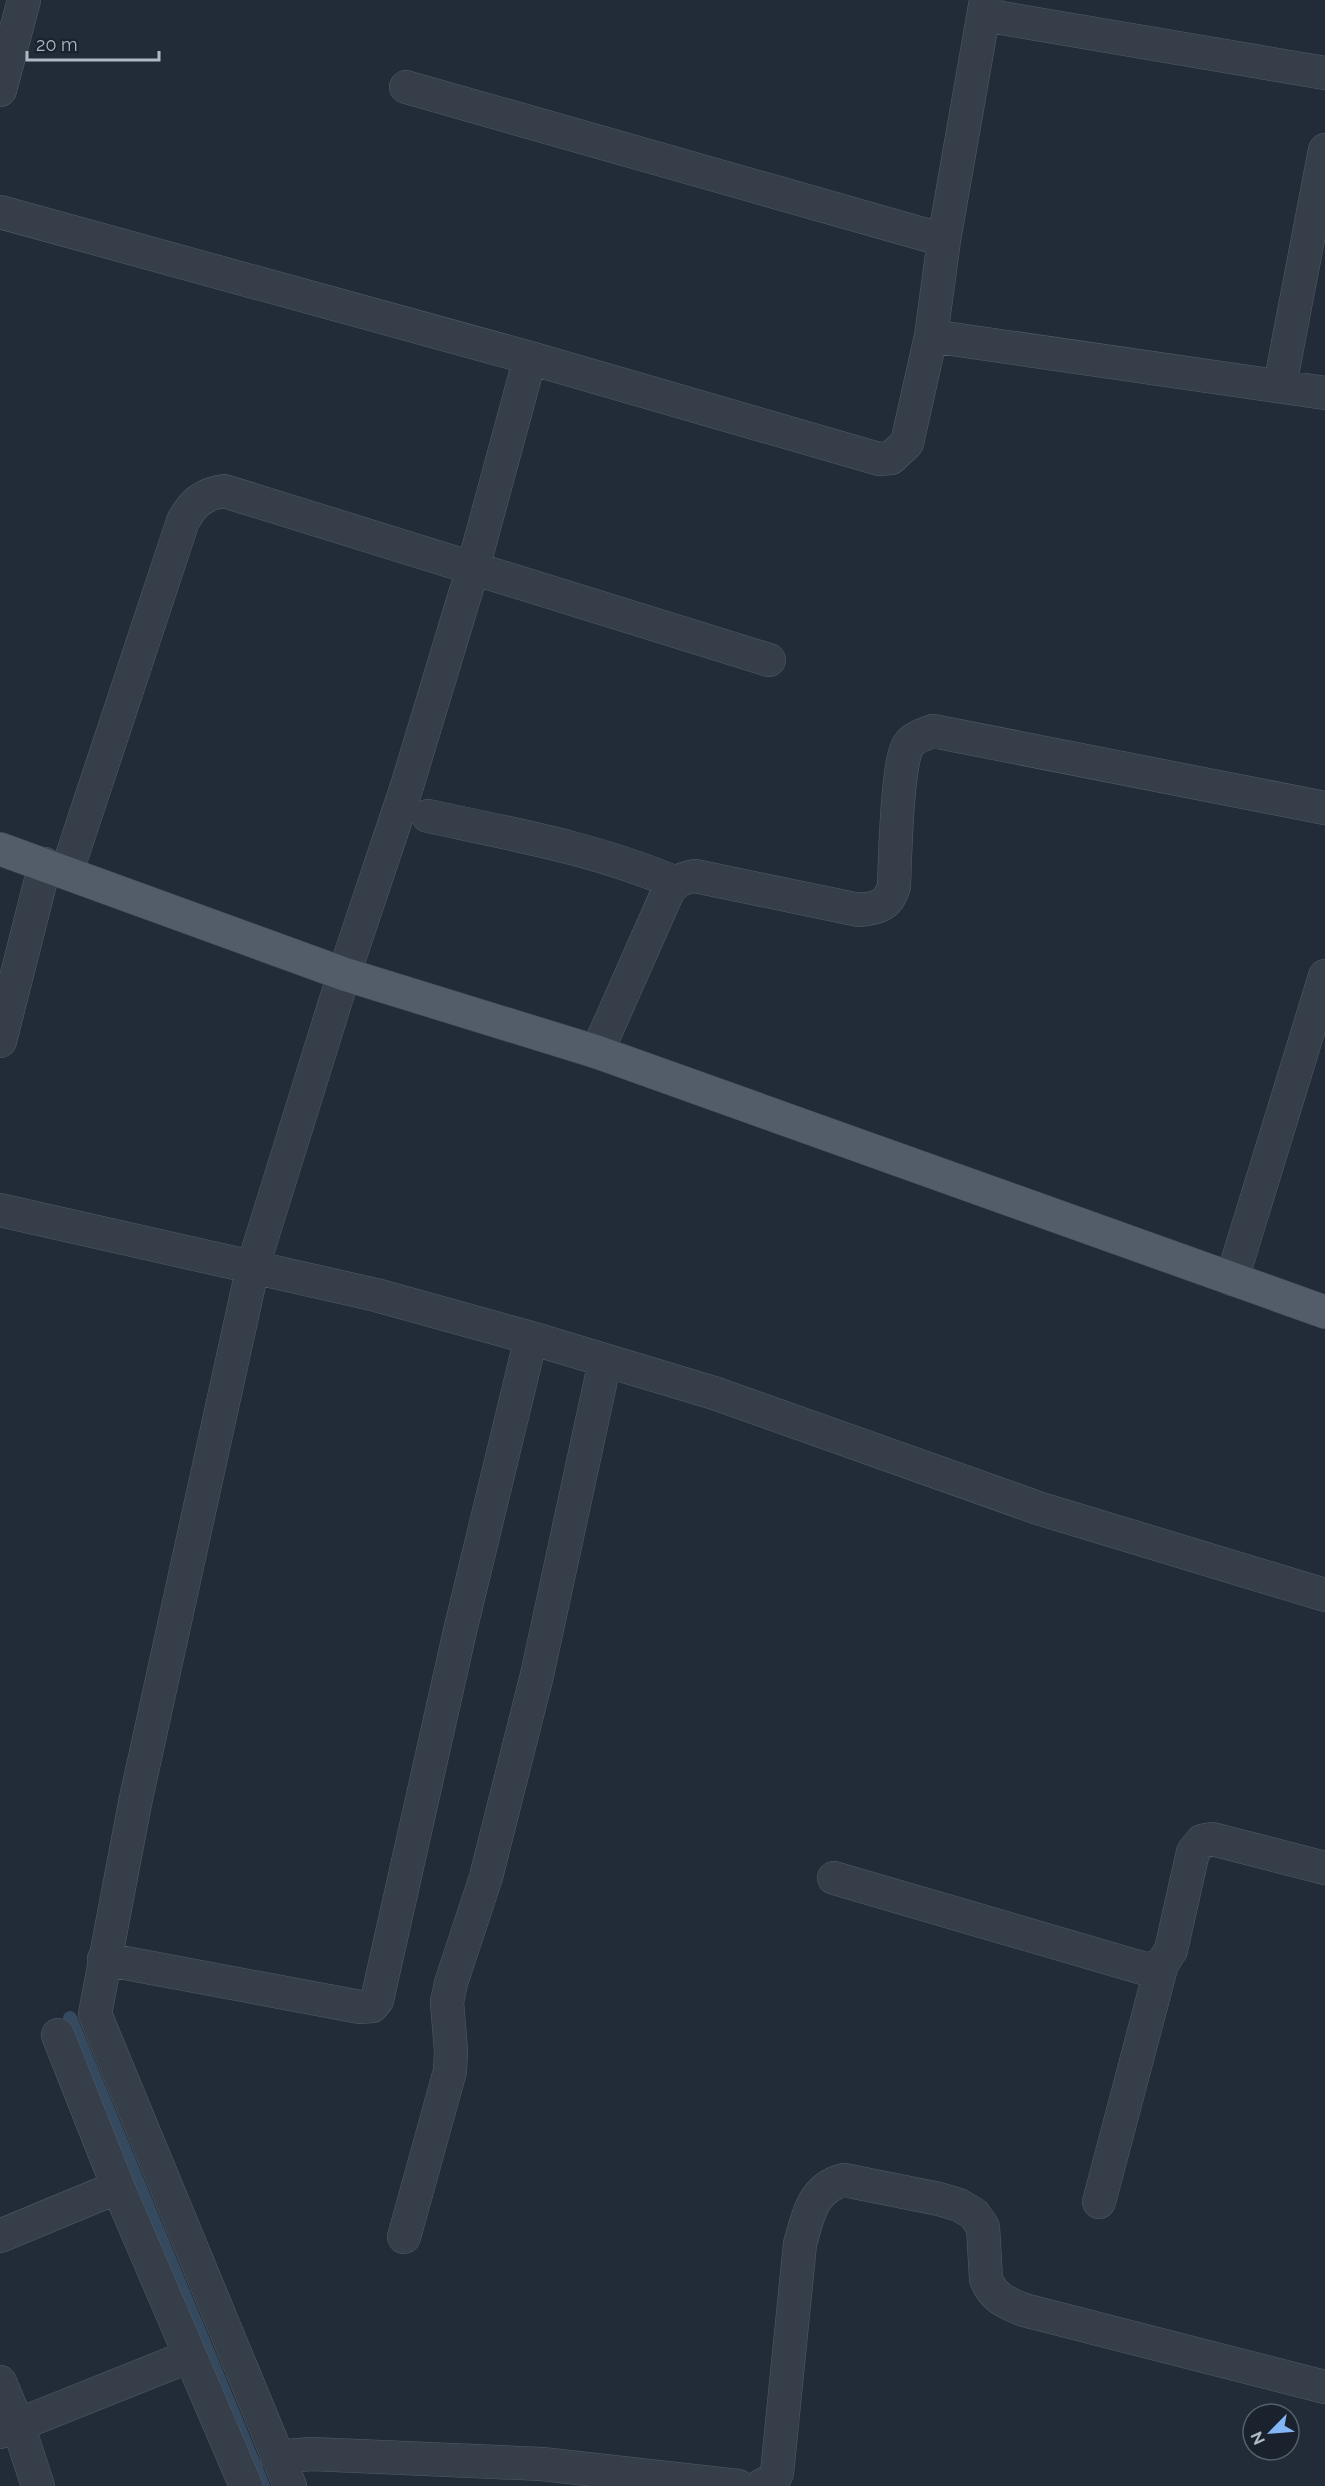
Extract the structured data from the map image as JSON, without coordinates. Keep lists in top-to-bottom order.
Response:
{
  "scale_bar": "20 m",
  "north": "bottom left"
}
